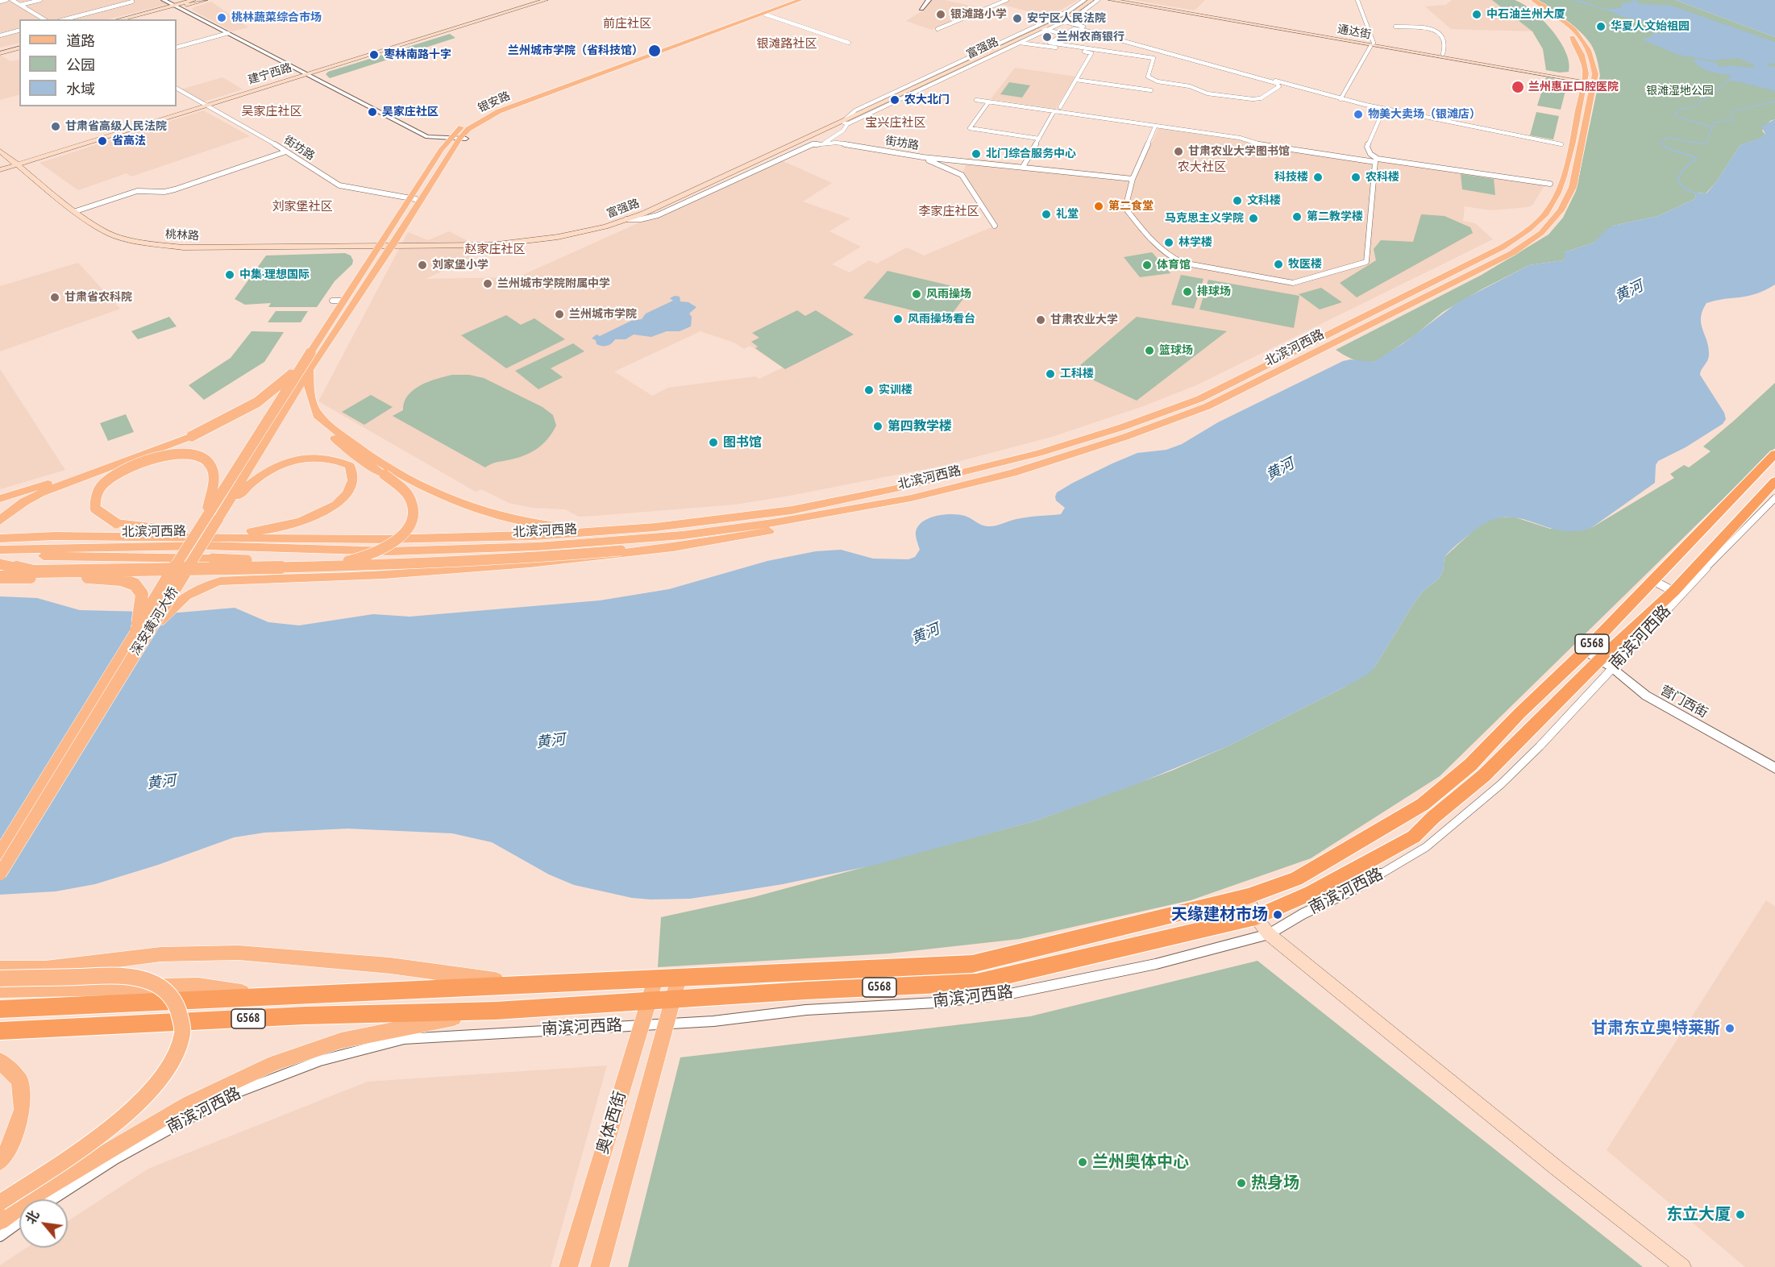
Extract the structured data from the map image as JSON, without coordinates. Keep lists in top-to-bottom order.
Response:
{
  "streets": {
    "highway": ["南滨河西路", "G568"],
    "main road": [
      "通达街",
      "富强路",
      "建宁西路",
      "银安路",
      "桃林路",
      "北滨河西路",
      "深安黄河大桥",
      "奥体西街"
    ],
    "street": ["街坊路", "营门西街"]
  },
  "crossings": [
    ["通达街", "北滨河西路"],
    ["富强路", "银安路"],
    ["富强路", "街坊路"],
    ["富强路", "桃林路"],
    ["建宁西路", "街坊路"],
    ["建宁西路", "桃林路"],
    ["银安路", "街坊路"],
    ["银安路", "桃林路"],
    ["银安路", "深安黄河大桥"],
    ["南滨河西路", "营门西街"],
    ["南滨河西路", "奥体西街"],
    ["G568", "营门西街"],
    ["G568", "奥体西街"]
  ],
  "districts": [
    "前庄社区",
    "银滩路社区",
    "吴家庄社区",
    "宝兴庄社区",
    "农大社区",
    "刘家堡社区",
    "李家庄社区",
    "赵家庄社区"
  ],
  "water": ["黄河"],
  "parks": ["银滩湿地公园"],
  "places": [
    "银滩路小学",
    "中石油兰州大厦",
    "桃林蔬菜综合市场",
    "安宁区人民法院",
    "华夏人文始祖园",
    "兰州农商银行",
    "兰州城市学院（省科技馆）",
    "枣林南路十字",
    "兰州惠正口腔医院",
    "农大北门",
    "吴家庄社区",
    "物美大卖场（银滩店）",
    "甘肃省高级人民法院",
    "省高法",
    "甘肃农业大学图书馆",
    "北门综合服务中心",
    "科技楼",
    "农科楼",
    "文科楼",
    "第二食堂",
    "礼堂",
    "第二教学楼",
    "马克思主义学院",
    "林学楼",
    "牧医楼",
    "刘家堡小学",
    "体育馆",
    "中集·理想国际",
    "兰州城市学院附属中学",
    "排球场",
    "风雨操场",
    "甘肃省农科院",
    "兰州城市学院",
    "风雨操场看台",
    "甘肃农业大学",
    "篮球场",
    "工科楼",
    "实训楼",
    "第四教学楼",
    "图书馆",
    "天缘建材市场",
    "甘肃东立奥特莱斯",
    "兰州奥体中心",
    "热身场",
    "东立大厦"
  ],
  "legend": ["道路", "公园", "水域"],
  "north": "top left"
}
